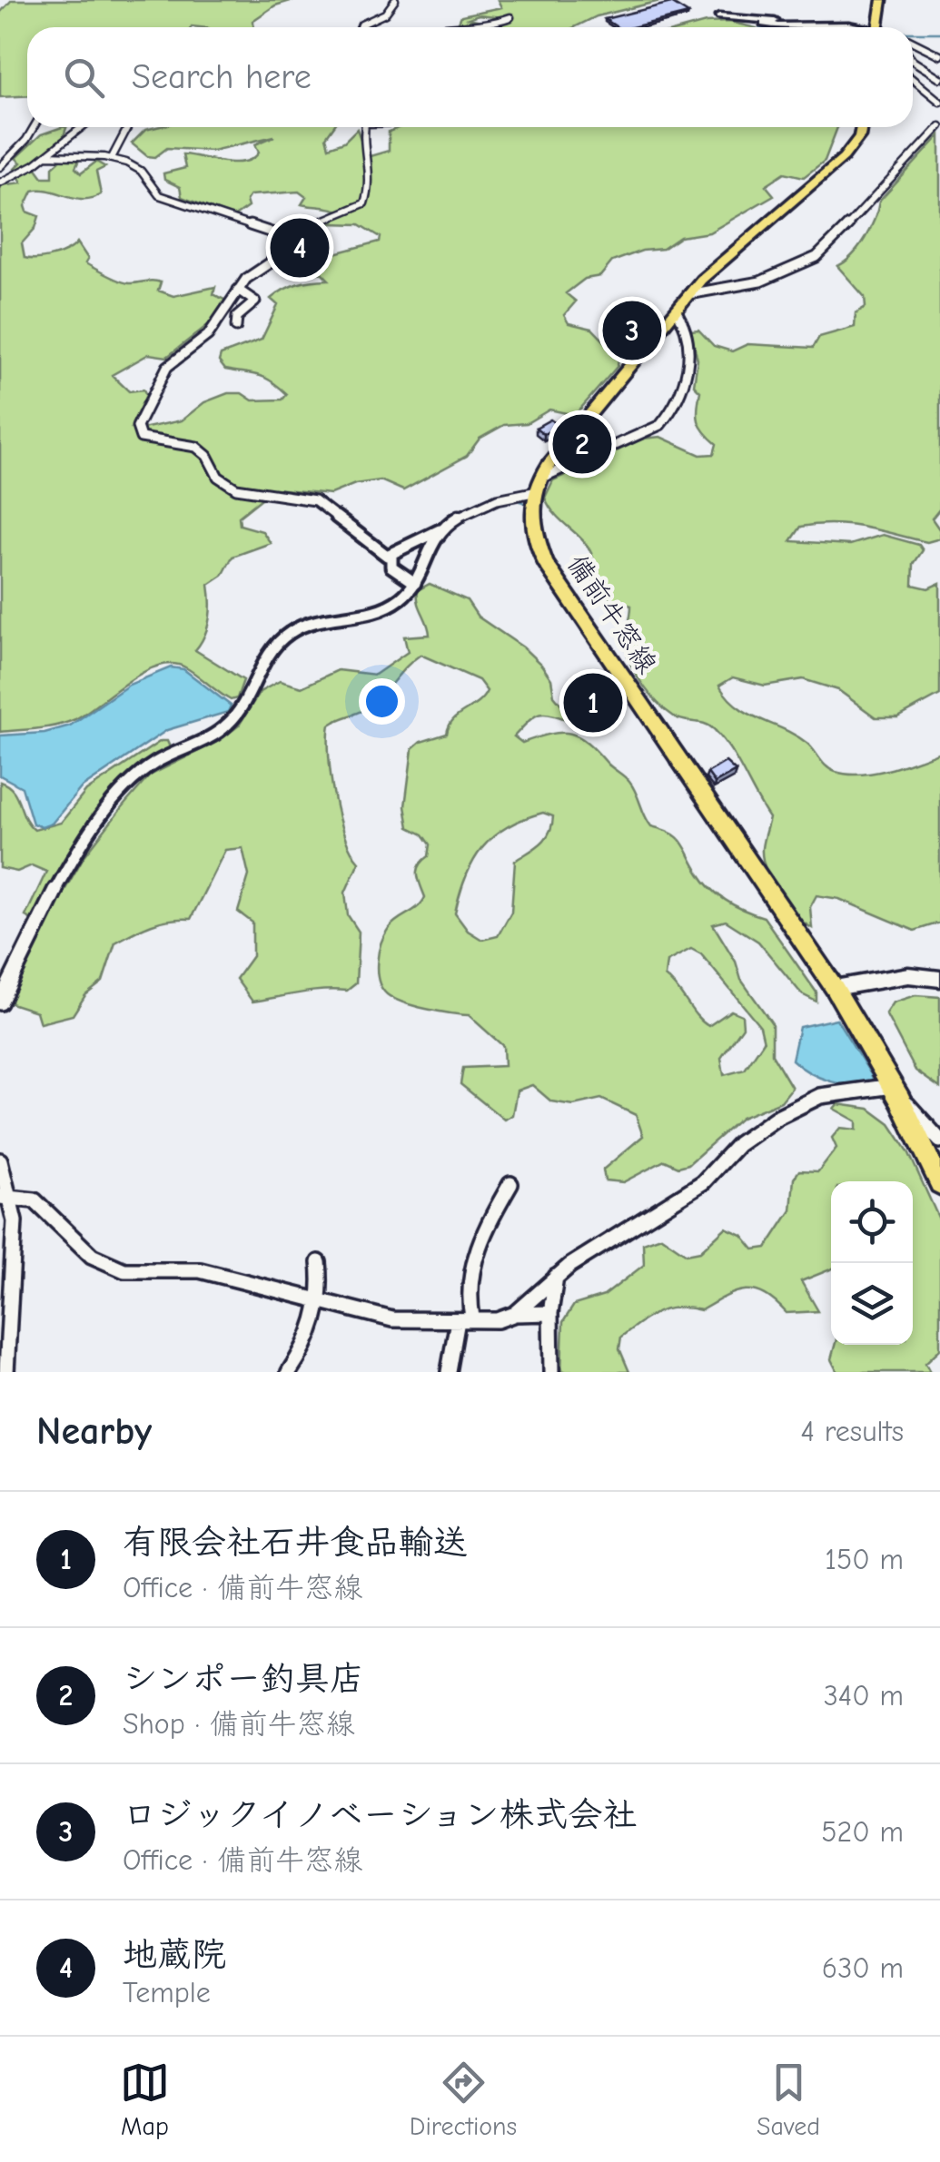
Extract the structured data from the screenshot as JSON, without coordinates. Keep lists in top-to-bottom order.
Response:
{
  "streets": {
    "main road": ["備前牛窓線"]
  },
  "page": {
    "search": "Search here",
    "pins": [
      "4",
      "3",
      "2",
      "1"
    ],
    "heading": ["Nearby", "4 results"],
    "list": [
      {
        "mark": "1",
        "name": "有限会社石井食品輸送",
        "note": "Office · 備前牛窓線",
        "value": "150 m"
      },
      {
        "mark": "2",
        "name": "シンポー釣具店",
        "note": "Shop · 備前牛窓線",
        "value": "340 m"
      },
      {
        "mark": "3",
        "name": "ロジックイノベーション株式会社",
        "note": "Office · 備前牛窓線",
        "value": "520 m"
      },
      {
        "mark": "4",
        "name": "地蔵院",
        "note": "Temple",
        "value": "630 m"
      }
    ],
    "nav": ["Map", "Directions", "Saved"]
  }
}
